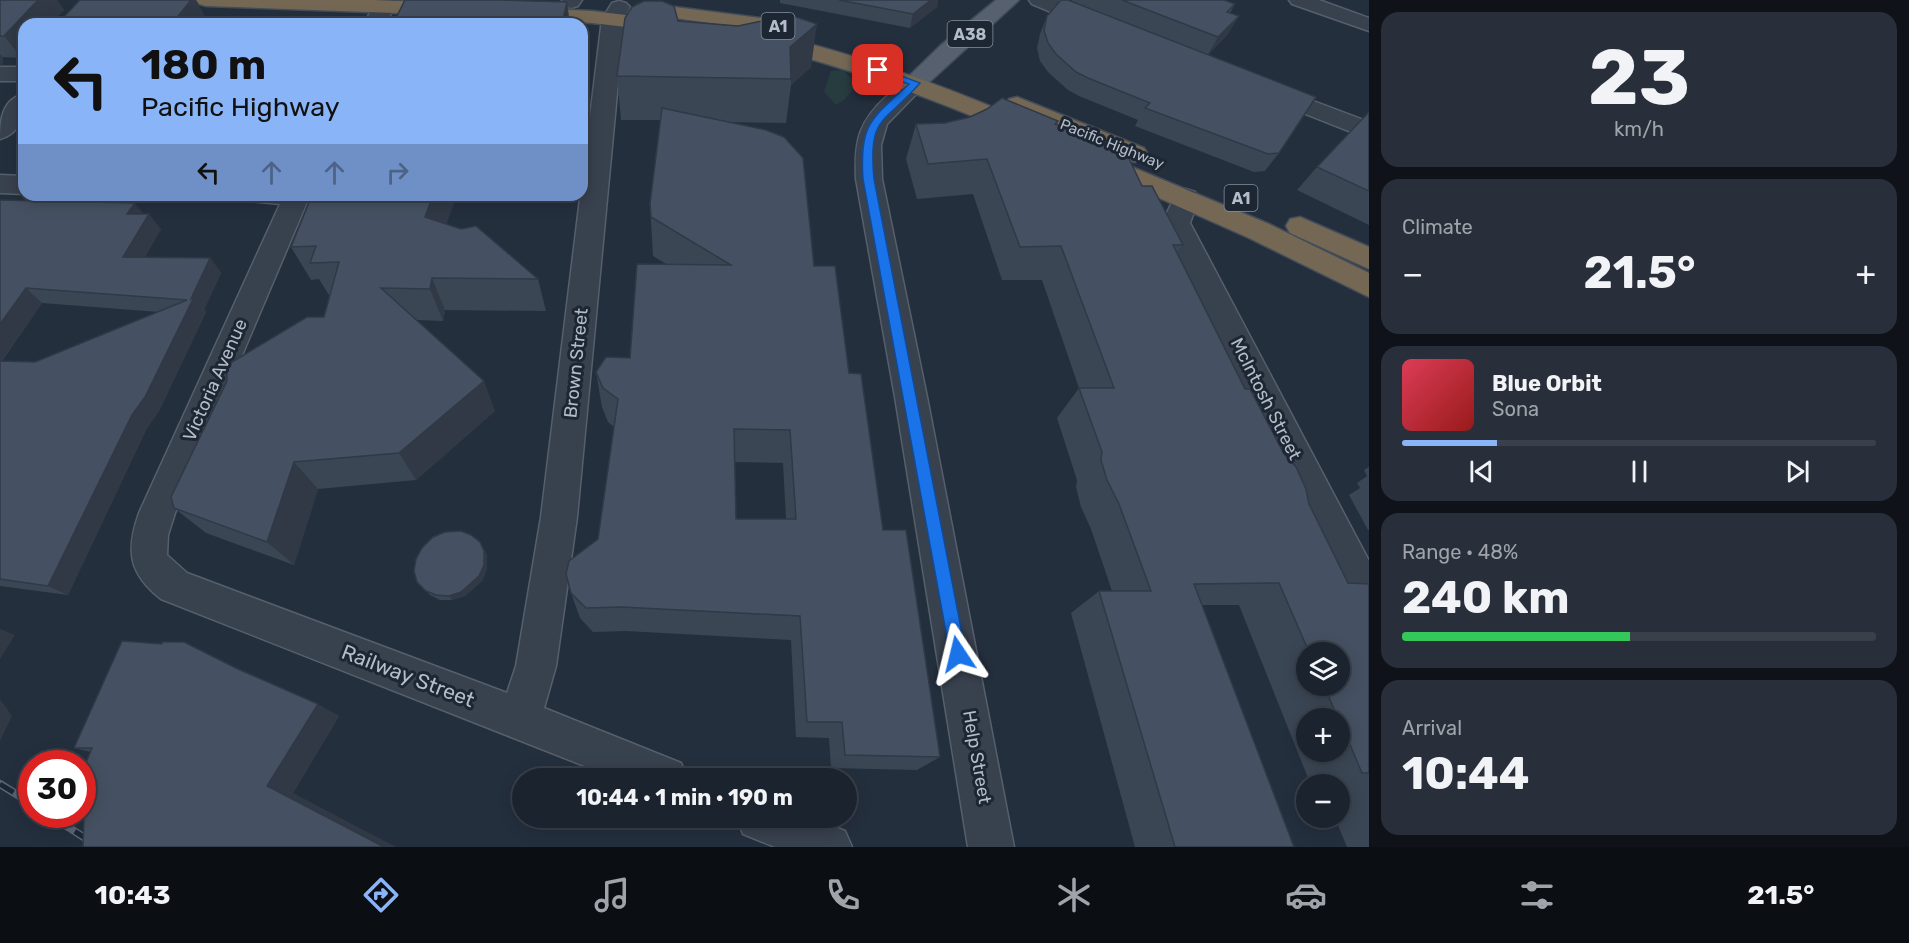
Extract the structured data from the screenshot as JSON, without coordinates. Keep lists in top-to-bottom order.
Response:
{
  "streets": {
    "highway": ["A1", "Pacific Highway"],
    "main road": ["A38"],
    "street": [
      "Brown Street",
      "Victoria Avenue",
      "McIntosh Street",
      "Railway Street",
      "Help Street"
    ]
  },
  "crossings": [
    ["A38", "Pacific Highway"],
    ["A38", "Help Street"],
    ["Pacific Highway", "Brown Street"],
    ["Pacific Highway", "McIntosh Street"],
    ["Pacific Highway", "Help Street"],
    ["Brown Street", "Railway Street"],
    ["Victoria Avenue", "Railway Street"]
  ],
  "page": {
    "tile": [
      ["23", "km/h"],
      "Climate",
      ["Range · 48%", "240 km"],
      ["Arrival", "10:44"]
    ],
    "turn": ["180 m", "Pacific Highway"],
    "heat": ["−", "21.5°", "+"],
    "song": ["Blue Orbit", "Sona"],
    "map_buttons": ["+", "−"],
    "limit": "30",
    "trip": "10:44 · 1 min · 190 m",
    "tabs": ["10:43", "21.5°"]
  }
}
